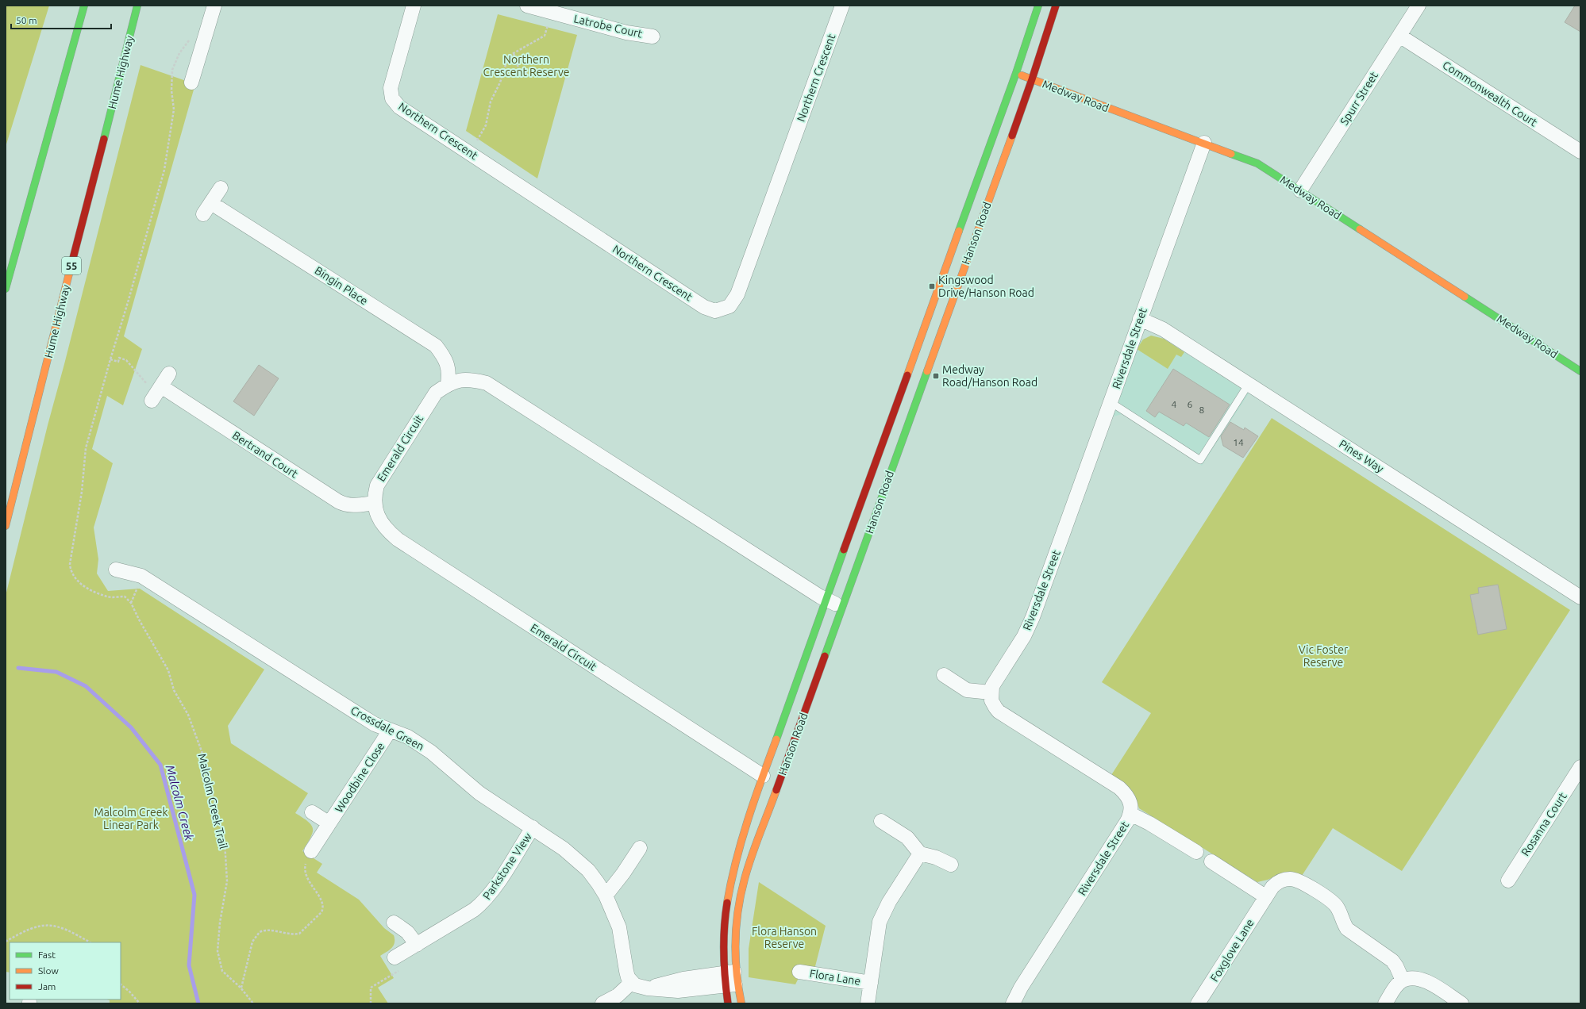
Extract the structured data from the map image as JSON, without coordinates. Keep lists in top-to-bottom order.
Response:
{
  "streets": {
    "main road": [
      "Hume Highway",
      "Medway Road",
      "Hanson Road",
      "55"
    ],
    "street": [
      "Latrobe Court",
      "Northern Crescent",
      "Commonwealth Court",
      "Spurr Street",
      "Bingin Place",
      "Riversdale Street",
      "Emerald Circuit",
      "Bertrand Court",
      "Pines Way",
      "Crossdale Green",
      "Woodbine Close",
      "Rosanna Court",
      "Parkstone View",
      "Foxglove Lane",
      "Flora Lane"
    ],
    "path": ["Malcolm Creek Trail"]
  },
  "crossings": [
    ["Commonwealth Court", "Spurr Street"],
    ["Medway Road", "Spurr Street"],
    ["Medway Road", "Hanson Road"],
    ["Medway Road", "Riversdale Street"],
    ["Hanson Road", "Emerald Circuit"],
    ["Bingin Place", "Emerald Circuit"],
    ["Riversdale Street", "Pines Way"],
    ["Emerald Circuit", "Bertrand Court"],
    ["Crossdale Green", "Woodbine Close"],
    ["Crossdale Green", "Parkstone View"]
  ],
  "water": ["Malcolm Creek"],
  "parks": [
    "Northern Crescent Reserve",
    "Vic Foster Reserve",
    "Malcolm Creek Linear Park",
    "Flora Hanson Reserve"
  ],
  "places": {
    "transit": ["Kingswood Drive/Hanson Road", "Medway Road/Hanson Road"]
  },
  "house_numbers": [
    "4",
    "6",
    "8",
    "14"
  ],
  "legend": ["Fast", "Slow", "Jam"],
  "scale_bar": "50 m"
}
